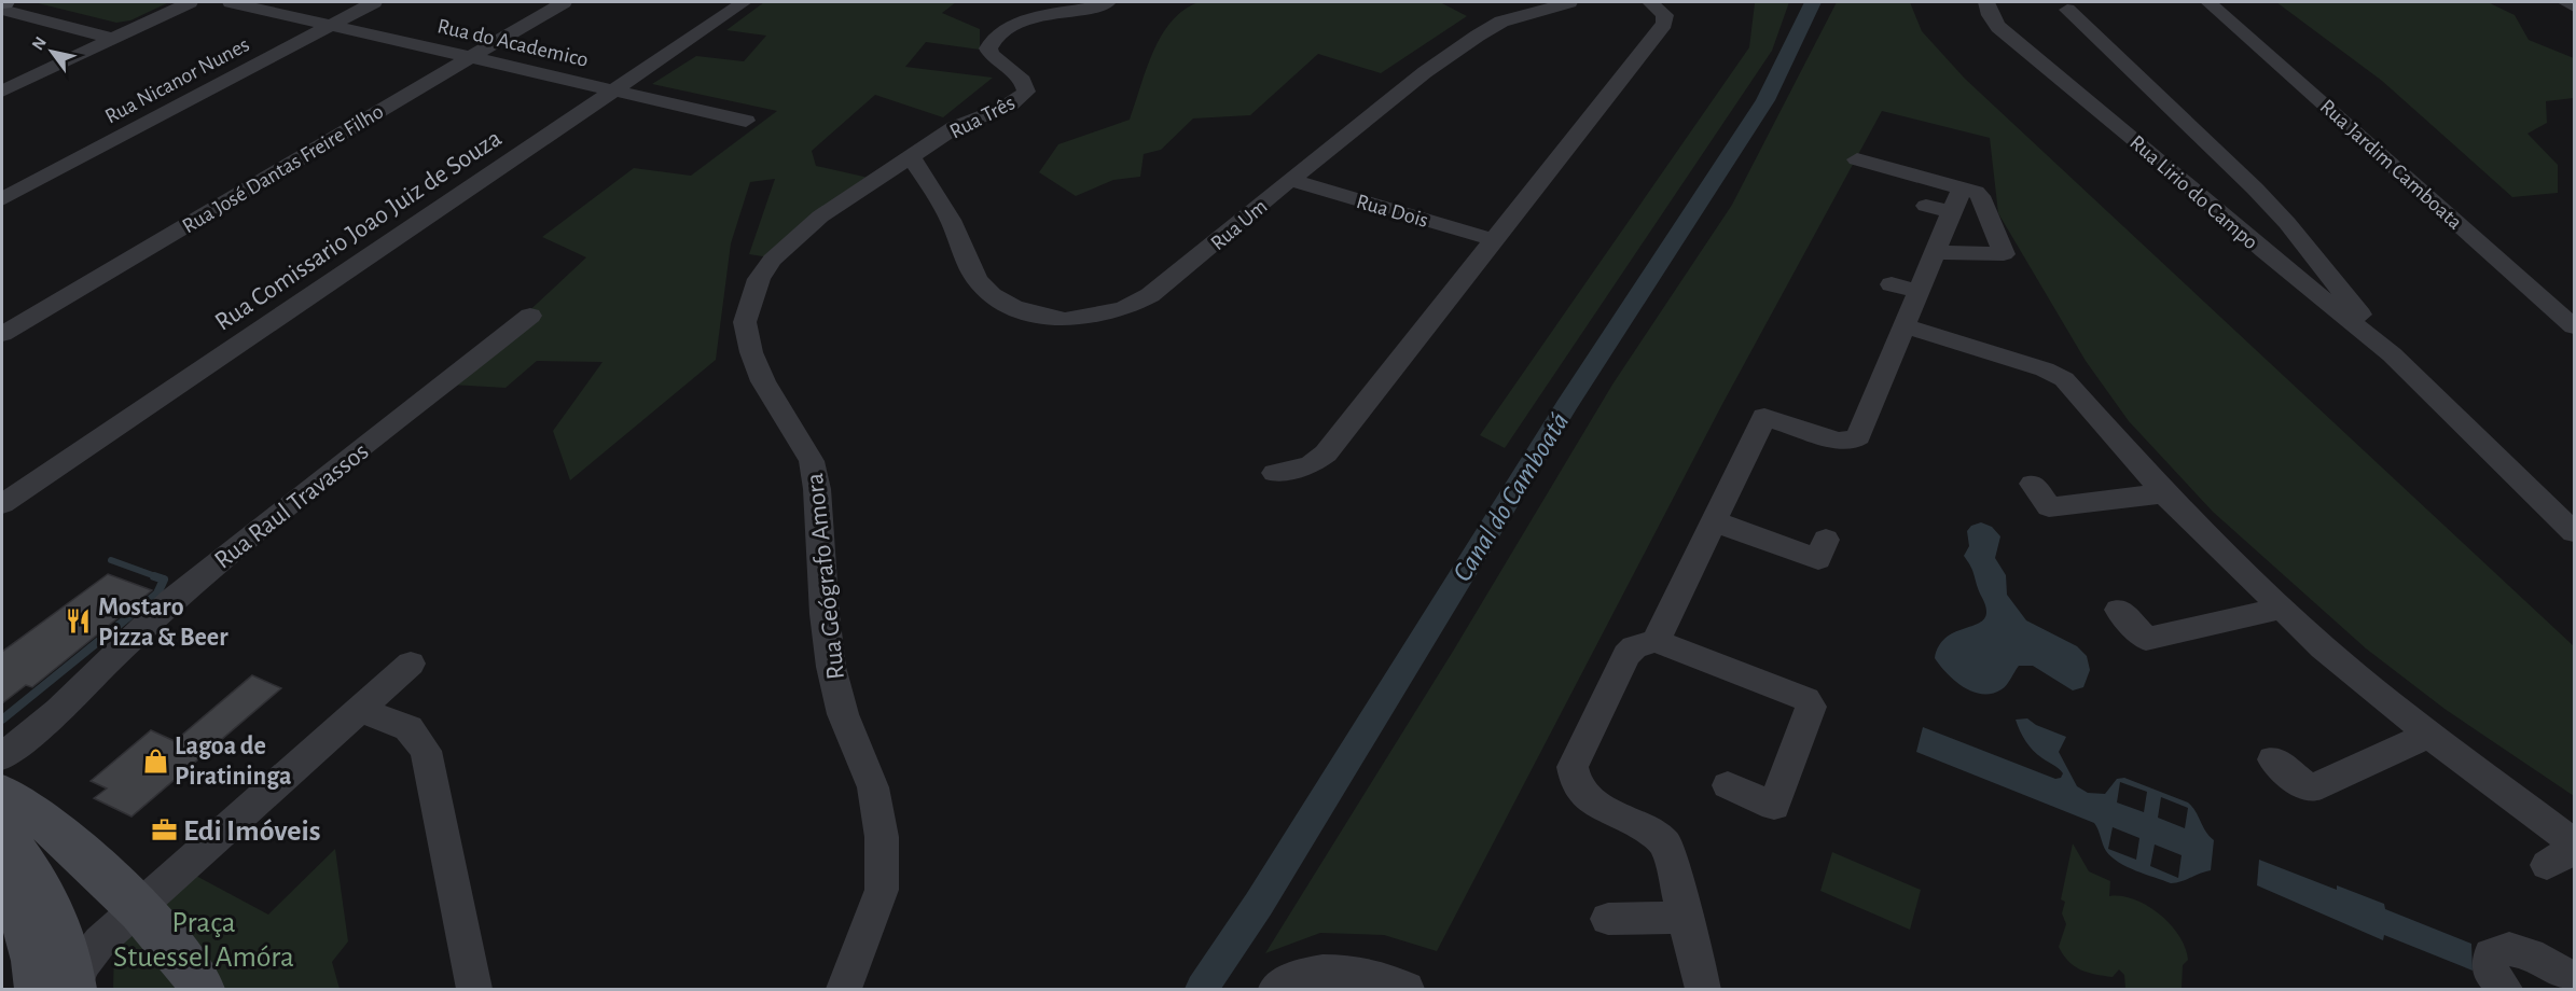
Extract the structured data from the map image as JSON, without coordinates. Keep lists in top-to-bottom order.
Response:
{
  "streets": {
    "street": [
      "Rua do Academico",
      "Rua Nicanor Nunes",
      "Rua Três",
      "Rua Jardim Camboata",
      "Rua José Dantas Freire Filho",
      "Rua Lirio do Campo",
      "Rua Dois",
      "Rua Um",
      "Rua Comissario Joao Juiz de Souza",
      "Rua Raul Travassos",
      "Rua Geógrafo Amora"
    ]
  },
  "crossings": [
    ["Rua do Academico", "Rua Nicanor Nunes"],
    ["Rua do Academico", "Rua José Dantas Freire Filho"],
    ["Rua do Academico", "Rua Comissario Joao Juiz de Souza"],
    ["Rua Três", "Rua Um"],
    ["Rua Três", "Rua Geógrafo Amora"],
    ["Rua Dois", "Rua Um"]
  ],
  "water": ["Canal do Camboatá"],
  "parks": ["Praça Stuessel Amóra"],
  "places": {
    "restaurant": ["Mostaro Pizza & Beer"],
    "shop": ["Lagoa de Piratininga"],
    "office": ["Edi Imóveis"]
  },
  "north": "top left"
}
